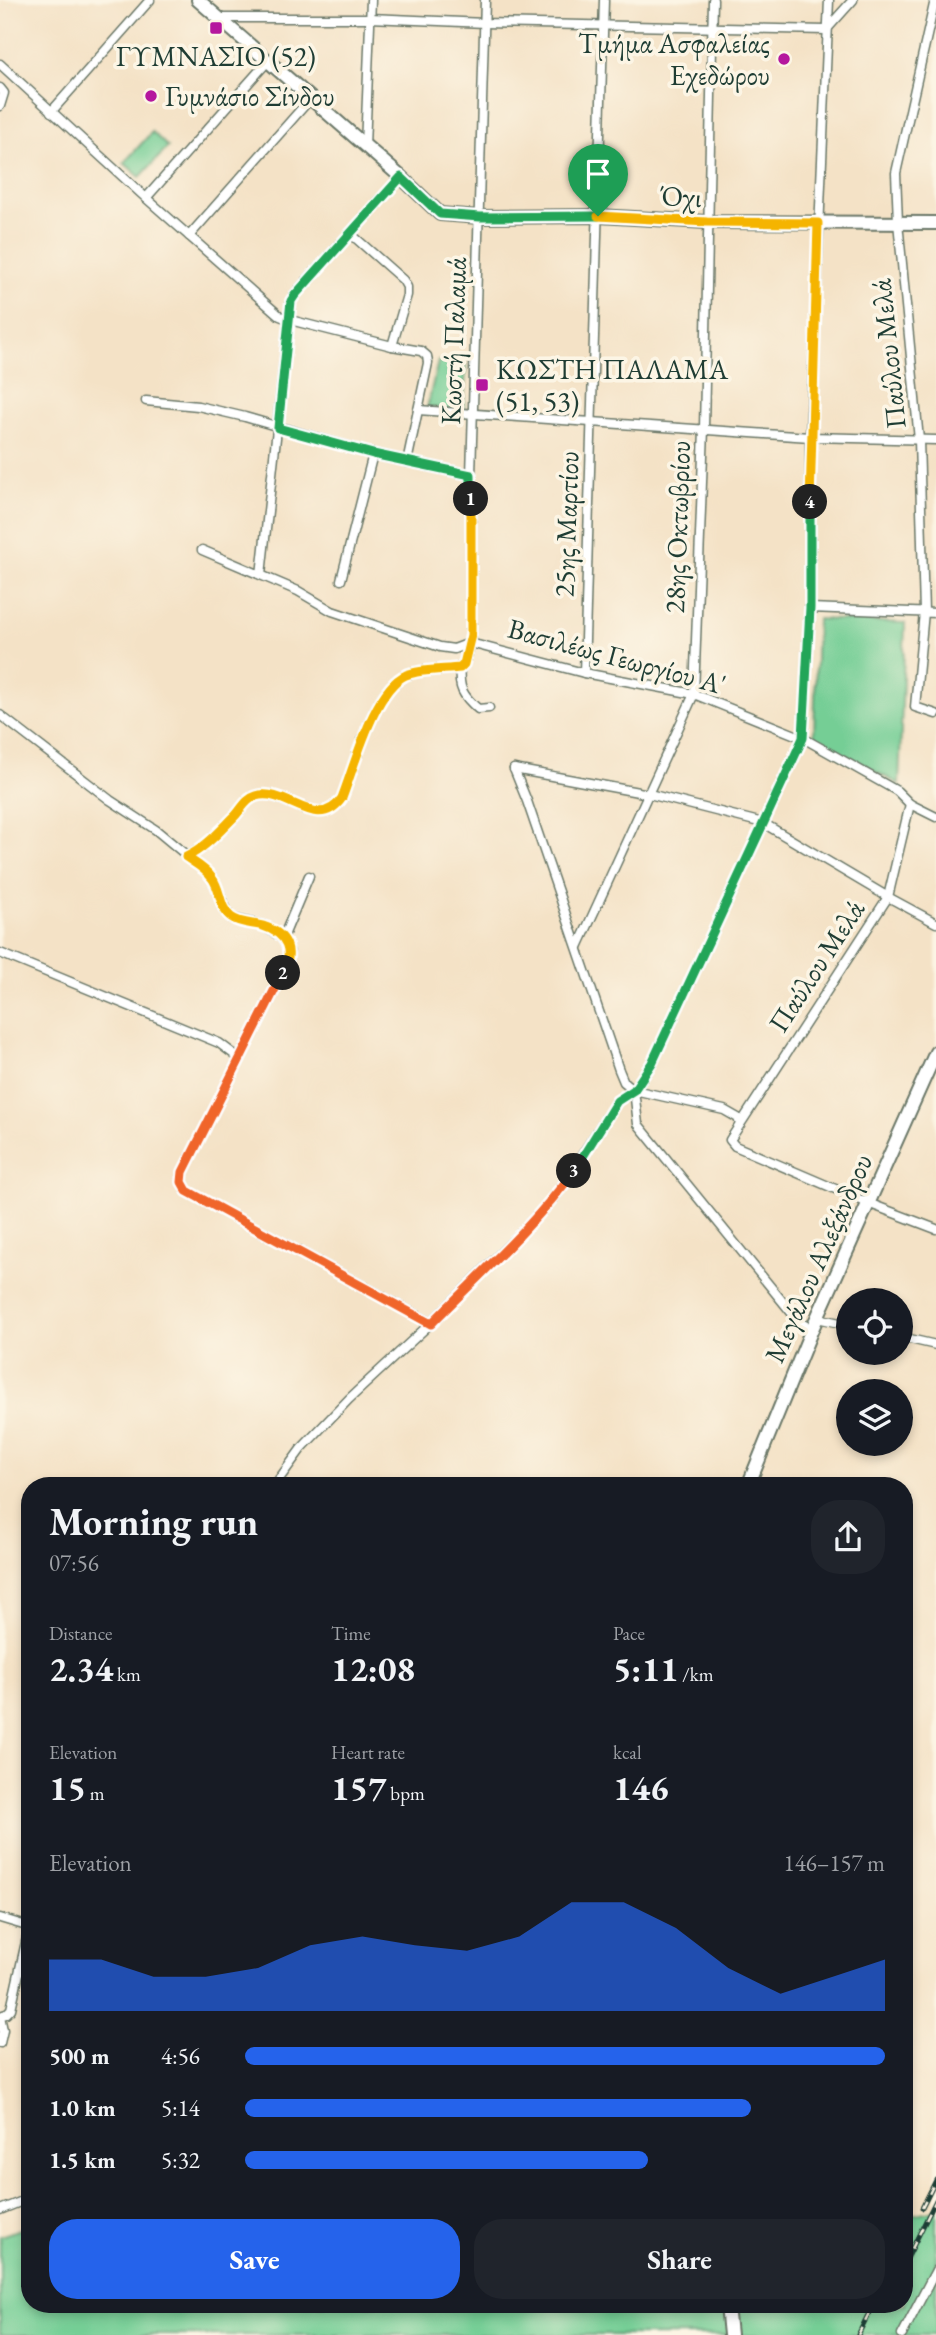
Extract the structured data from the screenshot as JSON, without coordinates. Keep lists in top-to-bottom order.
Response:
{
  "streets": {
    "street": [
      "Όχι",
      "Κωστή Παλαμά",
      "Παύλου Μελά",
      "25ης Μαρτίου",
      "28ης Οκτωβρίου",
      "Βασιλέως Γεωργίου Α'",
      "Μεγάλου Αλεξάνδρου"
    ]
  },
  "crossings": [
    ["Όχι", "Κωστή Παλαμά"],
    ["Όχι", "Παύλου Μελά"],
    ["Όχι", "25ης Μαρτίου"],
    ["Όχι", "28ης Οκτωβρίου"],
    ["Κωστή Παλαμά", "Βασιλέως Γεωργίου Α'"],
    ["Παύλου Μελά", "Βασιλέως Γεωργίου Α'"],
    ["Παύλου Μελά", "Μεγάλου Αλεξάνδρου"],
    ["25ης Μαρτίου", "Βασιλέως Γεωργίου Α'"],
    ["28ης Οκτωβρίου", "Βασιλέως Γεωργίου Α'"]
  ],
  "places": {
    "transit": ["ΓΥΜΝΑΣΙΟ (52)", "ΚΩΣΤΗ ΠΑΛΑΜΑ (51, 53)"],
    "other": ["Τμήμα Ασφαλείας Εχεδώρου", "Γυμνάσιο Σίνδου"]
  },
  "page": {
    "pins": [
      "1",
      "4",
      "2",
      "3"
    ],
    "heading": ["Morning run", "07:56"],
    "stats": [
      ["Distance", "2.34 km"],
      ["Time", "12:08"],
      ["Pace", "5:11 /km"],
      ["Elevation", "15 m"],
      ["Heart rate", "157 bpm"],
      ["kcal", "146"]
    ],
    "chart": ["Elevation", "146–157 m"],
    "list": [
      {
        "name": "500 m",
        "note": "4:56"
      },
      {
        "name": "1.0 km",
        "note": "5:14"
      },
      {
        "name": "1.5 km",
        "note": "5:32"
      }
    ],
    "buttons": ["Save", "Share"]
  }
}
